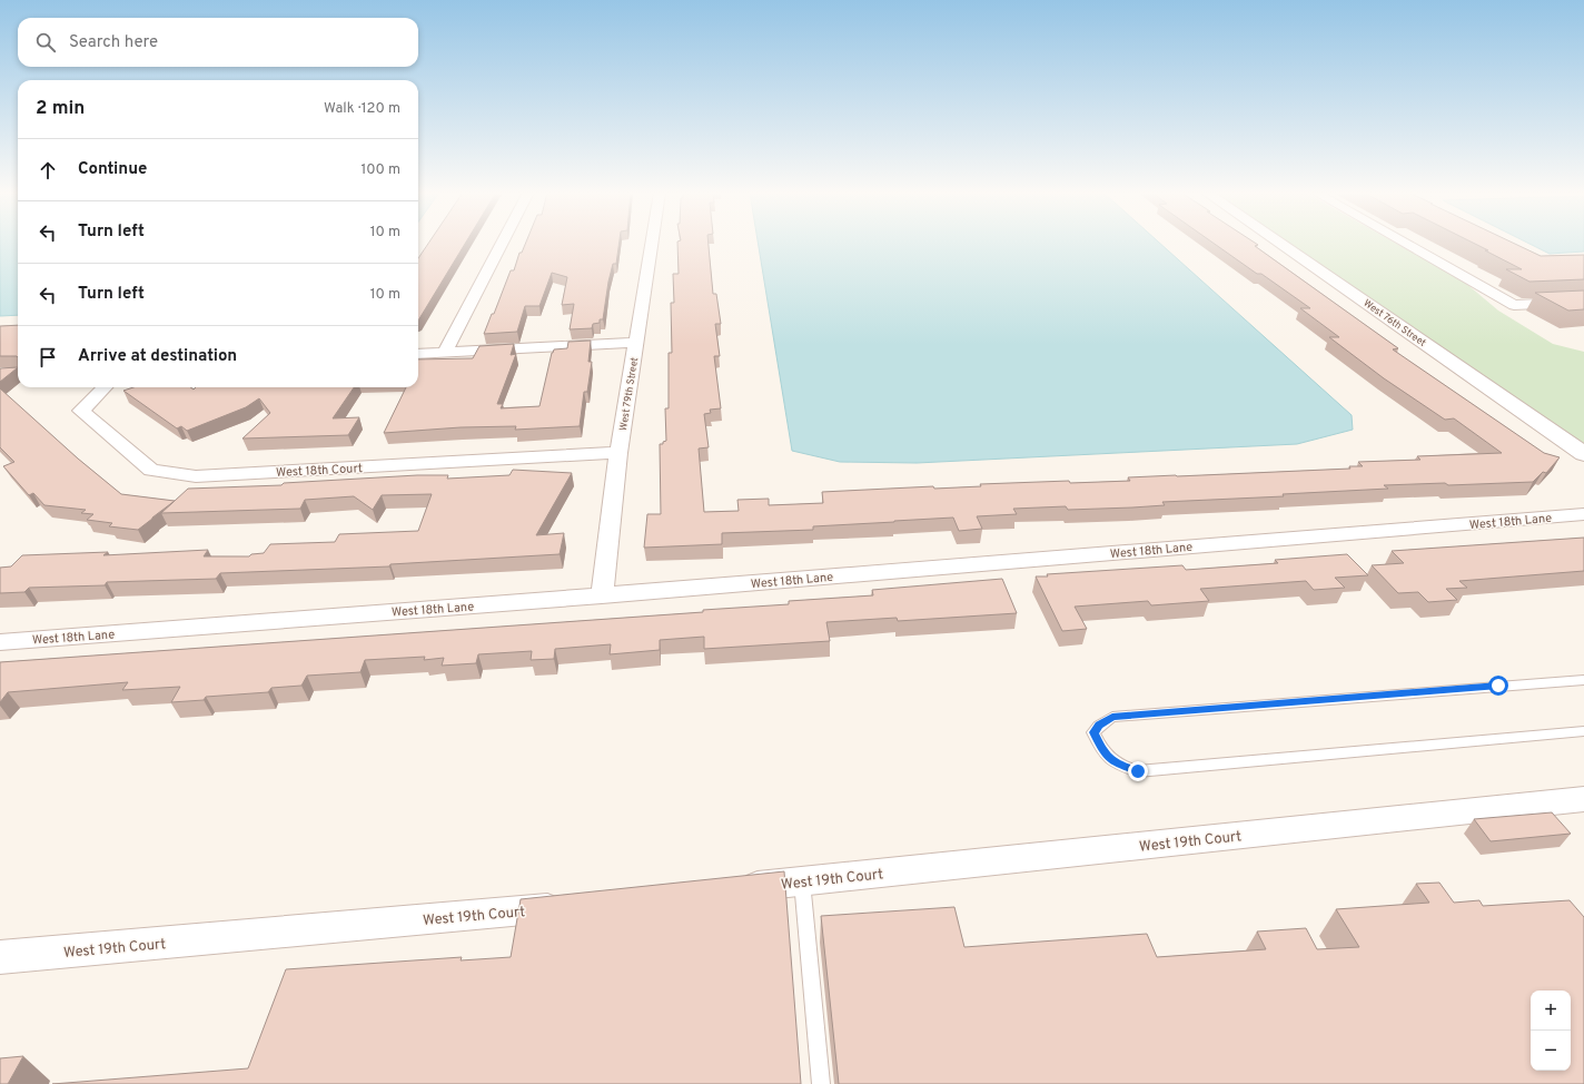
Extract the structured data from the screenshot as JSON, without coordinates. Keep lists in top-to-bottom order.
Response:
{
  "streets": {
    "street": [
      "West 76th Street",
      "West 79th Street",
      "West 18th Court",
      "West 18th Lane",
      "West 19th Court"
    ]
  },
  "crossings": [
    ["West 79th Street", "West 18th Court"],
    ["West 79th Street", "West 18th Lane"]
  ],
  "page": {
    "search": "Search here",
    "heading": ["2 min", "Walk · 120 m"],
    "list": [
      ["Continue", "100 m"],
      ["Turn left", "10 m"],
      ["Turn left", "10 m"],
      "Arrive at destination"
    ],
    "map_buttons": ["+", "−"]
  }
}
